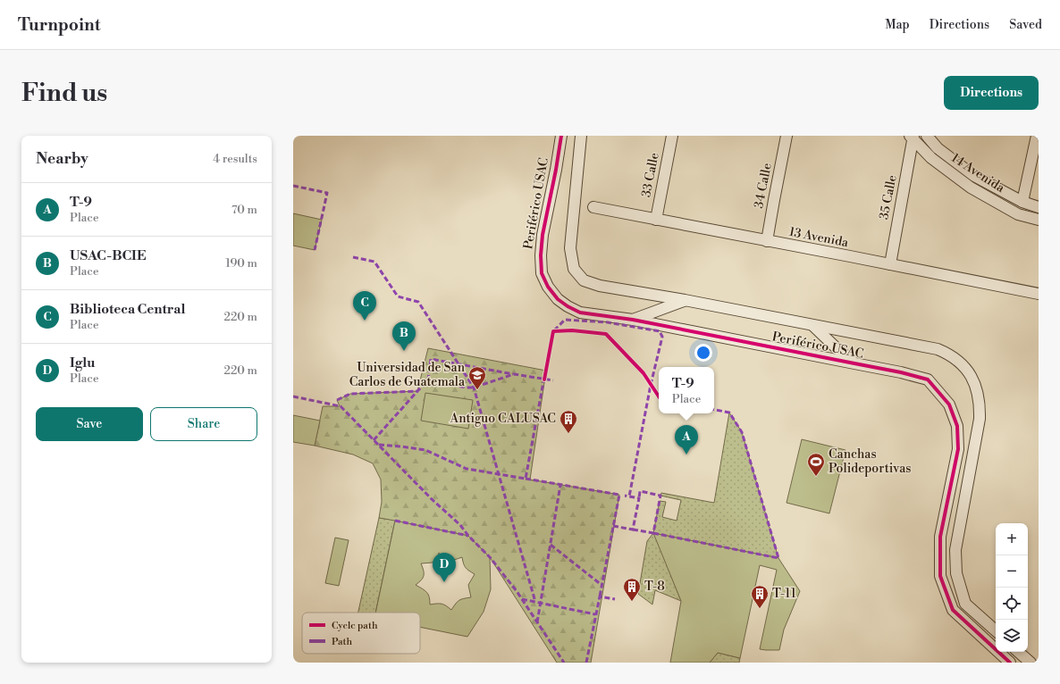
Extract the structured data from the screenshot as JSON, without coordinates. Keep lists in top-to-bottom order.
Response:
{
  "streets": {
    "street": [
      "14 Avenida",
      "33 Calle",
      "34 Calle",
      "35 Calle",
      "Periférico USAC",
      "13 Avenida"
    ]
  },
  "crossings": [
    ["14 Avenida", "35 Calle"],
    ["33 Calle", "13 Avenida"],
    ["34 Calle", "13 Avenida"],
    ["35 Calle", "13 Avenida"]
  ],
  "places": {
    "school or university": ["Universidad de San Carlos de Guatemala"],
    "building": ["Antiguo CALUSAC", "T-8", "T-11"],
    "sports": ["Canchas Polideportivas"]
  },
  "legend": ["Cycle path", "Path"],
  "page": {
    "header": "Turnpoint",
    "nav": ["Map", "Directions", "Saved"],
    "buttons": [
      "Directions",
      ["Save", "Share"]
    ],
    "title": "Find us",
    "heading": ["Nearby", "4 results"],
    "list": [
      {
        "mark": "A",
        "name": "T-9",
        "note": "Place",
        "value": "70 m"
      },
      {
        "mark": "B",
        "name": "USAC-BCIE",
        "note": "Place",
        "value": "190 m"
      },
      {
        "mark": "C",
        "name": "Biblioteca Central",
        "note": "Place",
        "value": "220 m"
      },
      {
        "mark": "D",
        "name": "Iglu",
        "note": "Place",
        "value": "220 m"
      }
    ],
    "pins": [
      "C",
      "B",
      "A",
      "D"
    ],
    "popup": ["T-9", "Place"],
    "map_buttons": ["+", "−"]
  }
}
